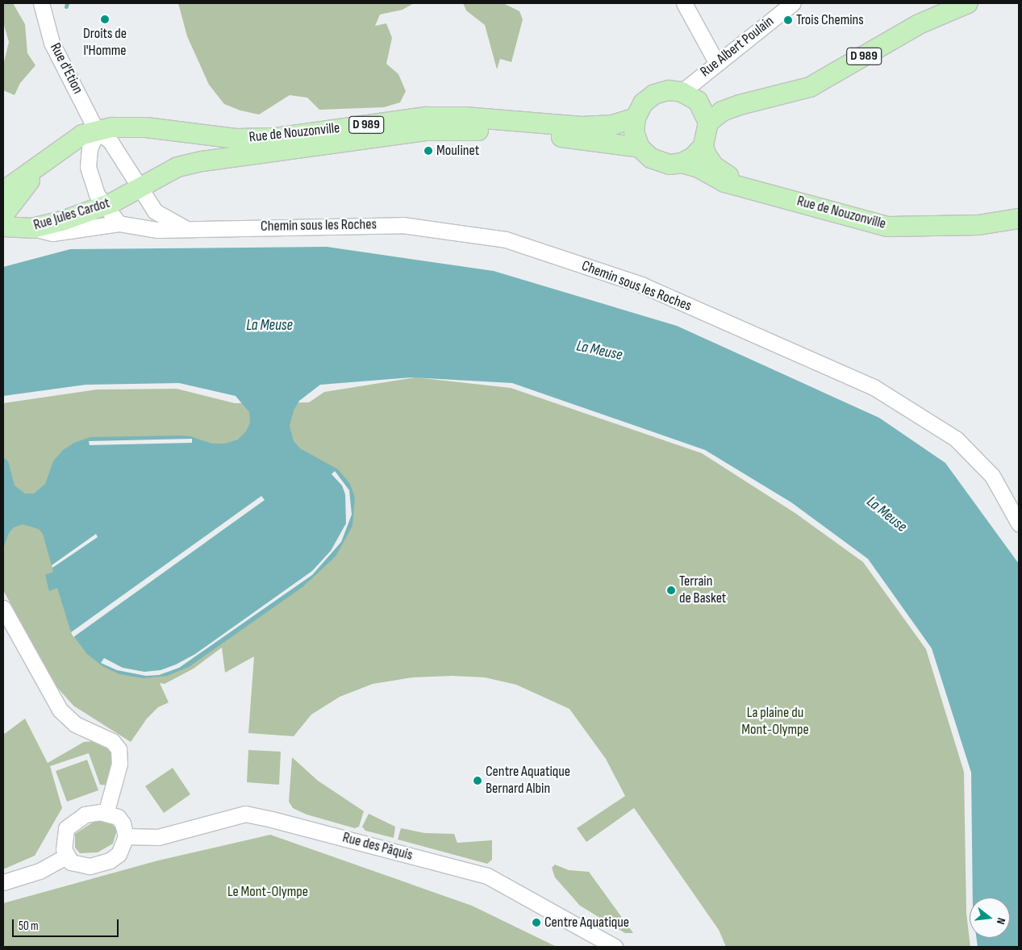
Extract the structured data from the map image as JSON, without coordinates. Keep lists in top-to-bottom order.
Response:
{
  "streets": {
    "main road": ["D 989", "Rue de Nouzonville", "Rue Jules Cardot"],
    "street": [
      "Rue Albert Poulain",
      "Rue d'Etion",
      "Chemin sous les Roches",
      "Rue des Pâquis"
    ]
  },
  "crossings": [
    ["Rue Albert Poulain", "D 989"],
    ["Rue Albert Poulain", "Rue de Nouzonville"],
    ["D 989", "Rue d'Etion"],
    ["D 989", "Rue de Nouzonville"],
    ["D 989", "Rue Jules Cardot"],
    ["D 989", "Chemin sous les Roches"],
    ["Rue d'Etion", "Rue de Nouzonville"],
    ["Rue d'Etion", "Chemin sous les Roches"],
    ["Rue de Nouzonville", "Rue Jules Cardot"],
    ["Rue de Nouzonville", "Chemin sous les Roches"],
    ["Rue Jules Cardot", "Chemin sous les Roches"]
  ],
  "water": ["La Meuse"],
  "parks": ["La plaine du Mont-Olympe", "Le Mont-Olympe"],
  "places": [
    "Droits de l'Homme",
    "Trois Chemins",
    "Moulinet",
    "Terrain de Basket",
    "Centre Aquatique Bernard Albin",
    "Centre Aquatique"
  ],
  "scale_bar": "50 m",
  "north": "right"
}
